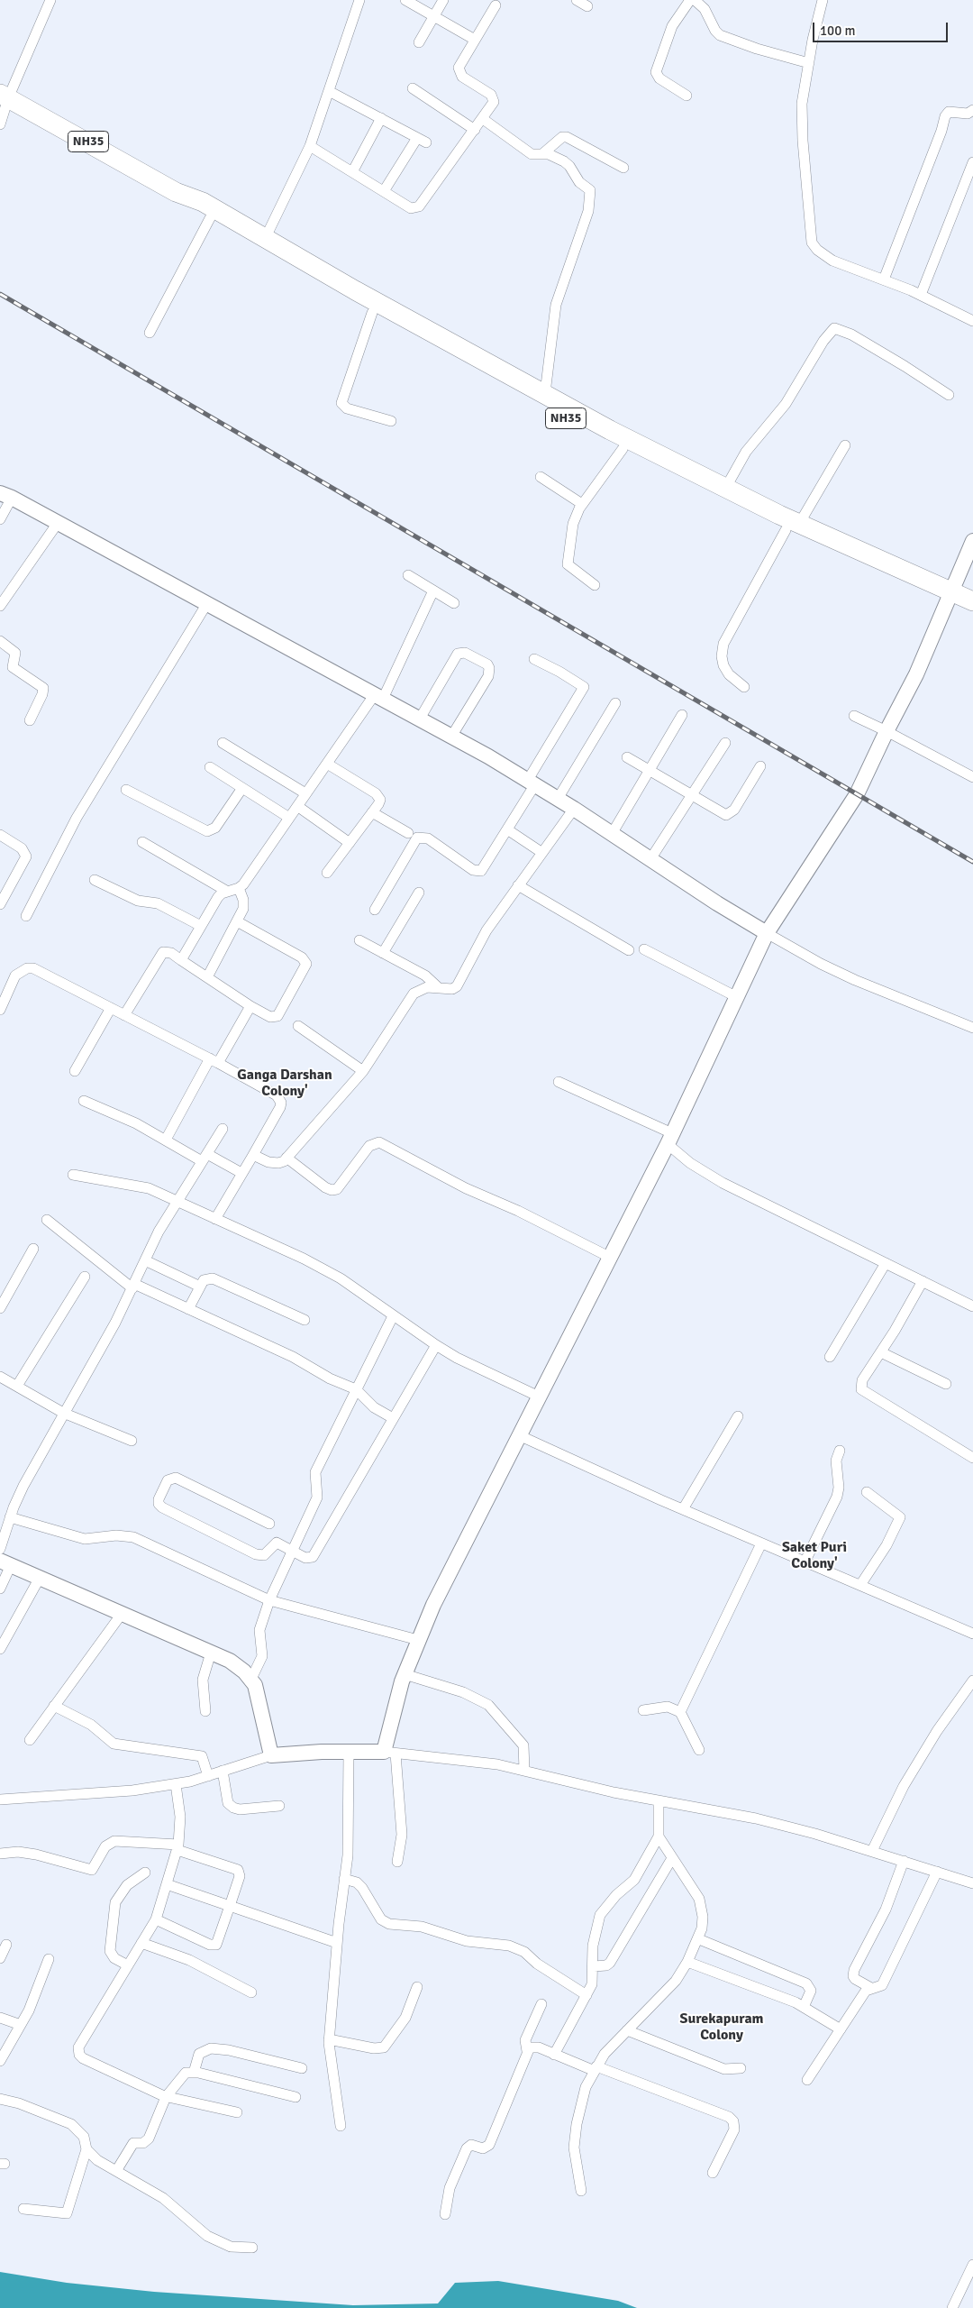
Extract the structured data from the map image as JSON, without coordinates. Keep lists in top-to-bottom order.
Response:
{
  "streets": {
    "highway": ["NH35"]
  },
  "districts": ["Ganga Darshan Colony'", "Saket Puri Colony'", "Surekapuram Colony"],
  "scale_bar": "100 m"
}
